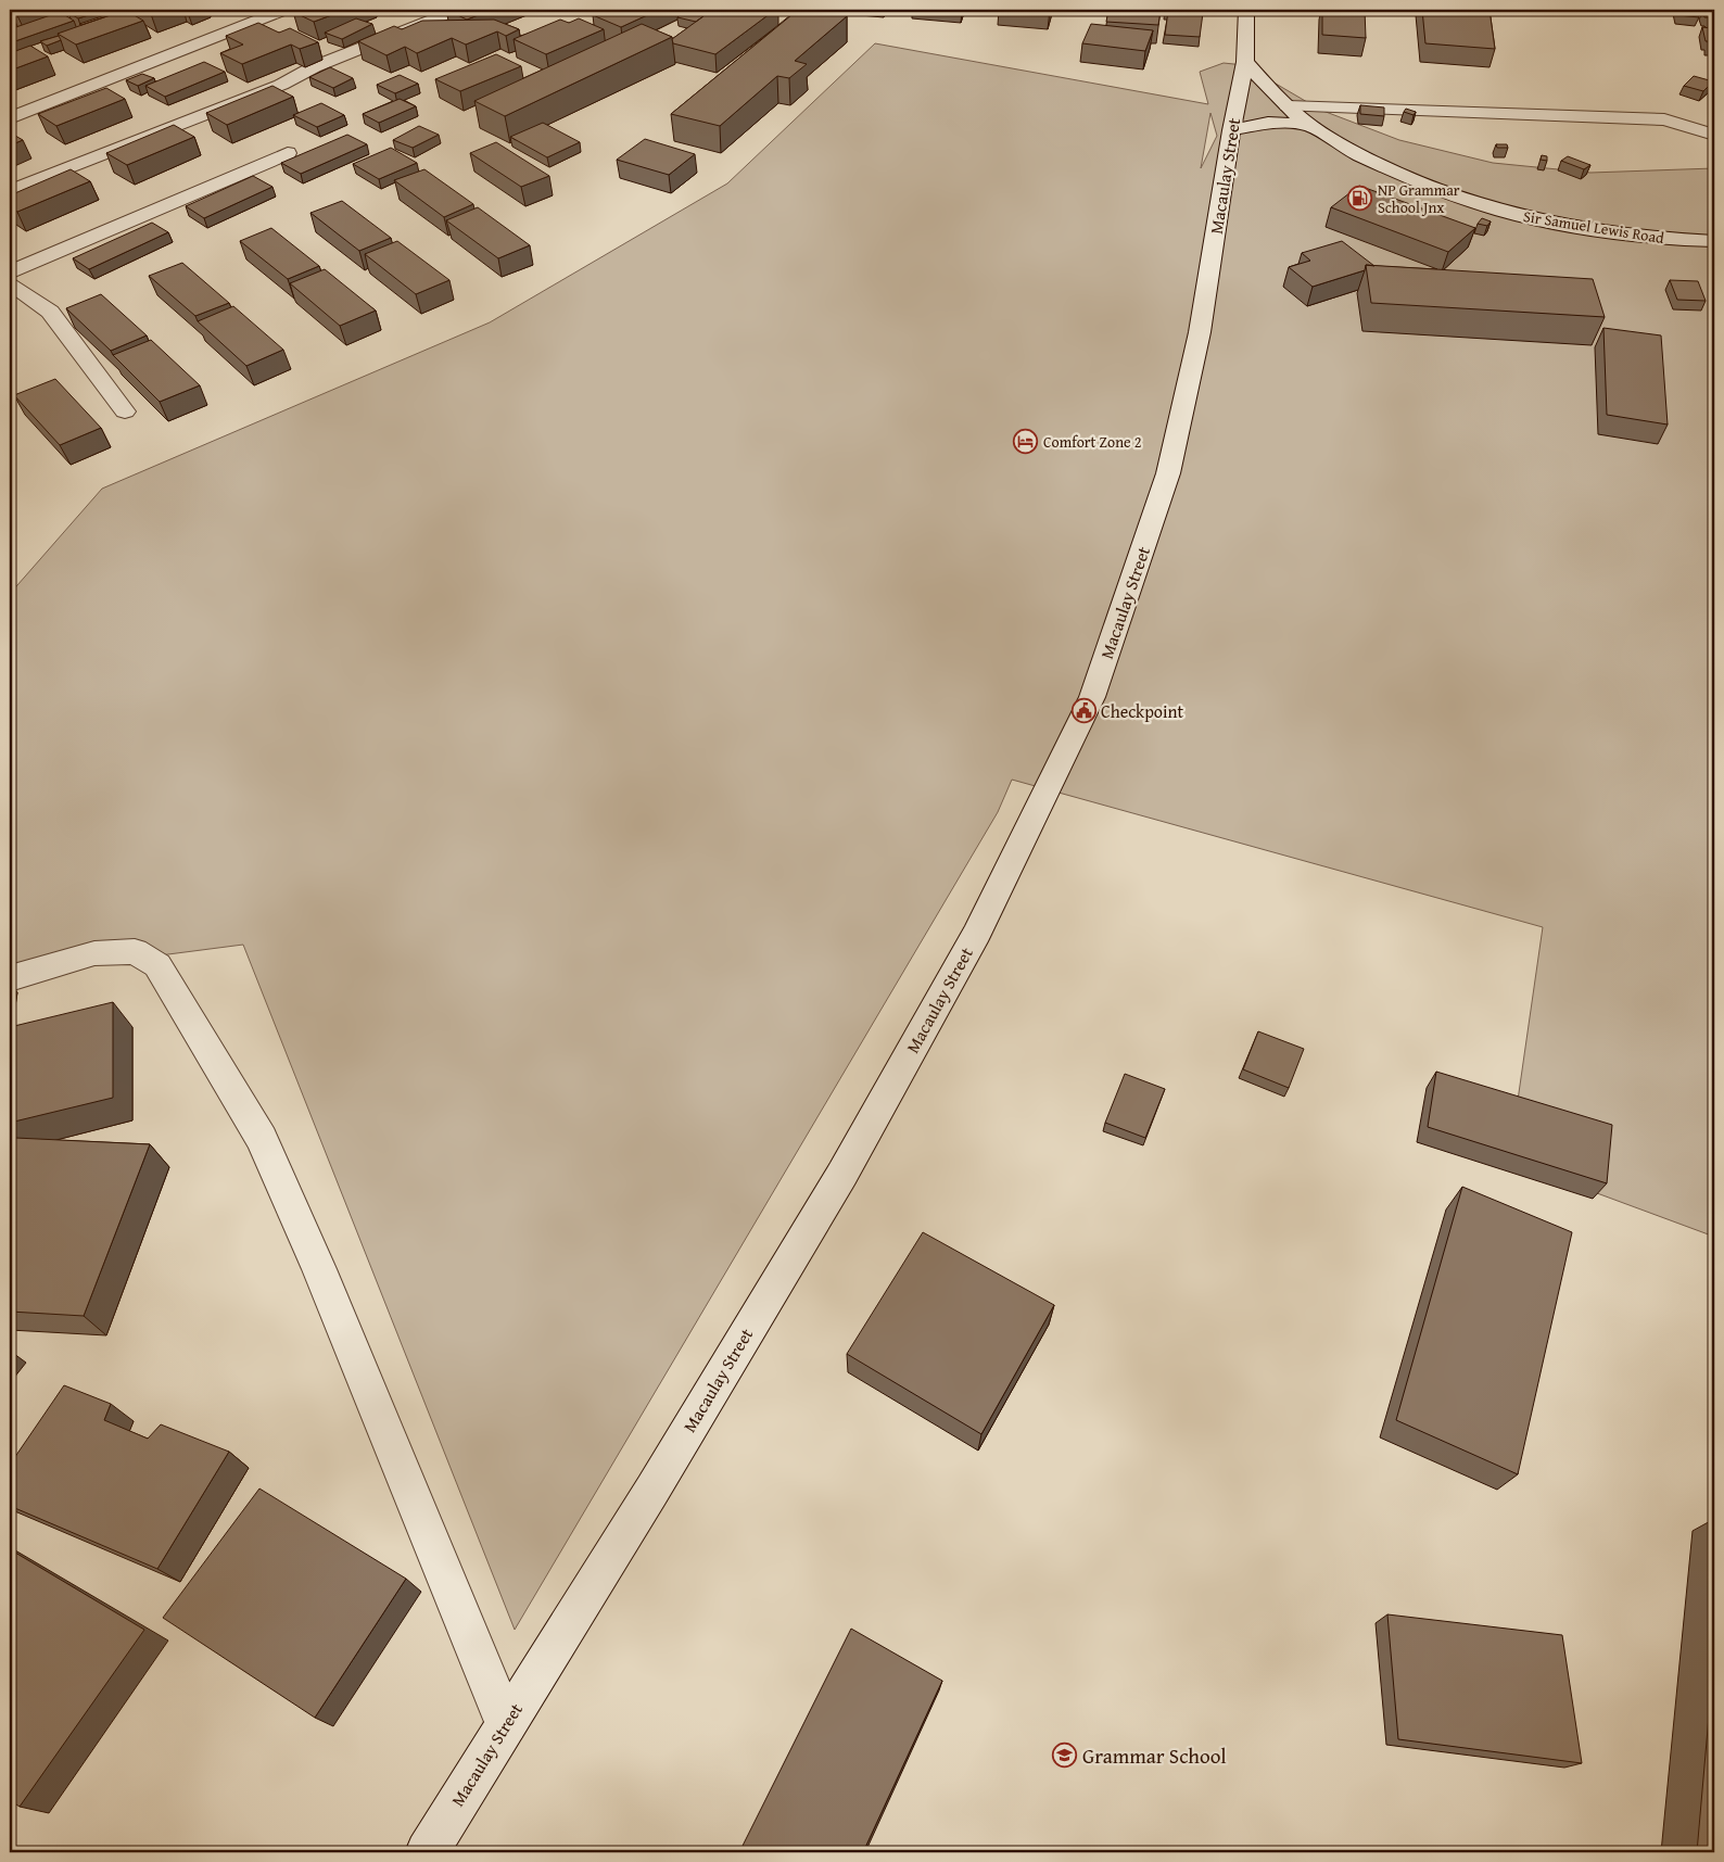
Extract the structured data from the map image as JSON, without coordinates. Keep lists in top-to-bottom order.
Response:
{
  "streets": {
    "street": ["Macaulay Street", "Sir Samuel Lewis Road"]
  },
  "crossings": [
    ["Macaulay Street", "Sir Samuel Lewis Road"]
  ],
  "places": {
    "fuel station": ["NP Grammar School Jnx"],
    "hotel": ["Comfort Zone 2"],
    "public building": ["Checkpoint"],
    "school or university": ["Grammar School"]
  }
}
